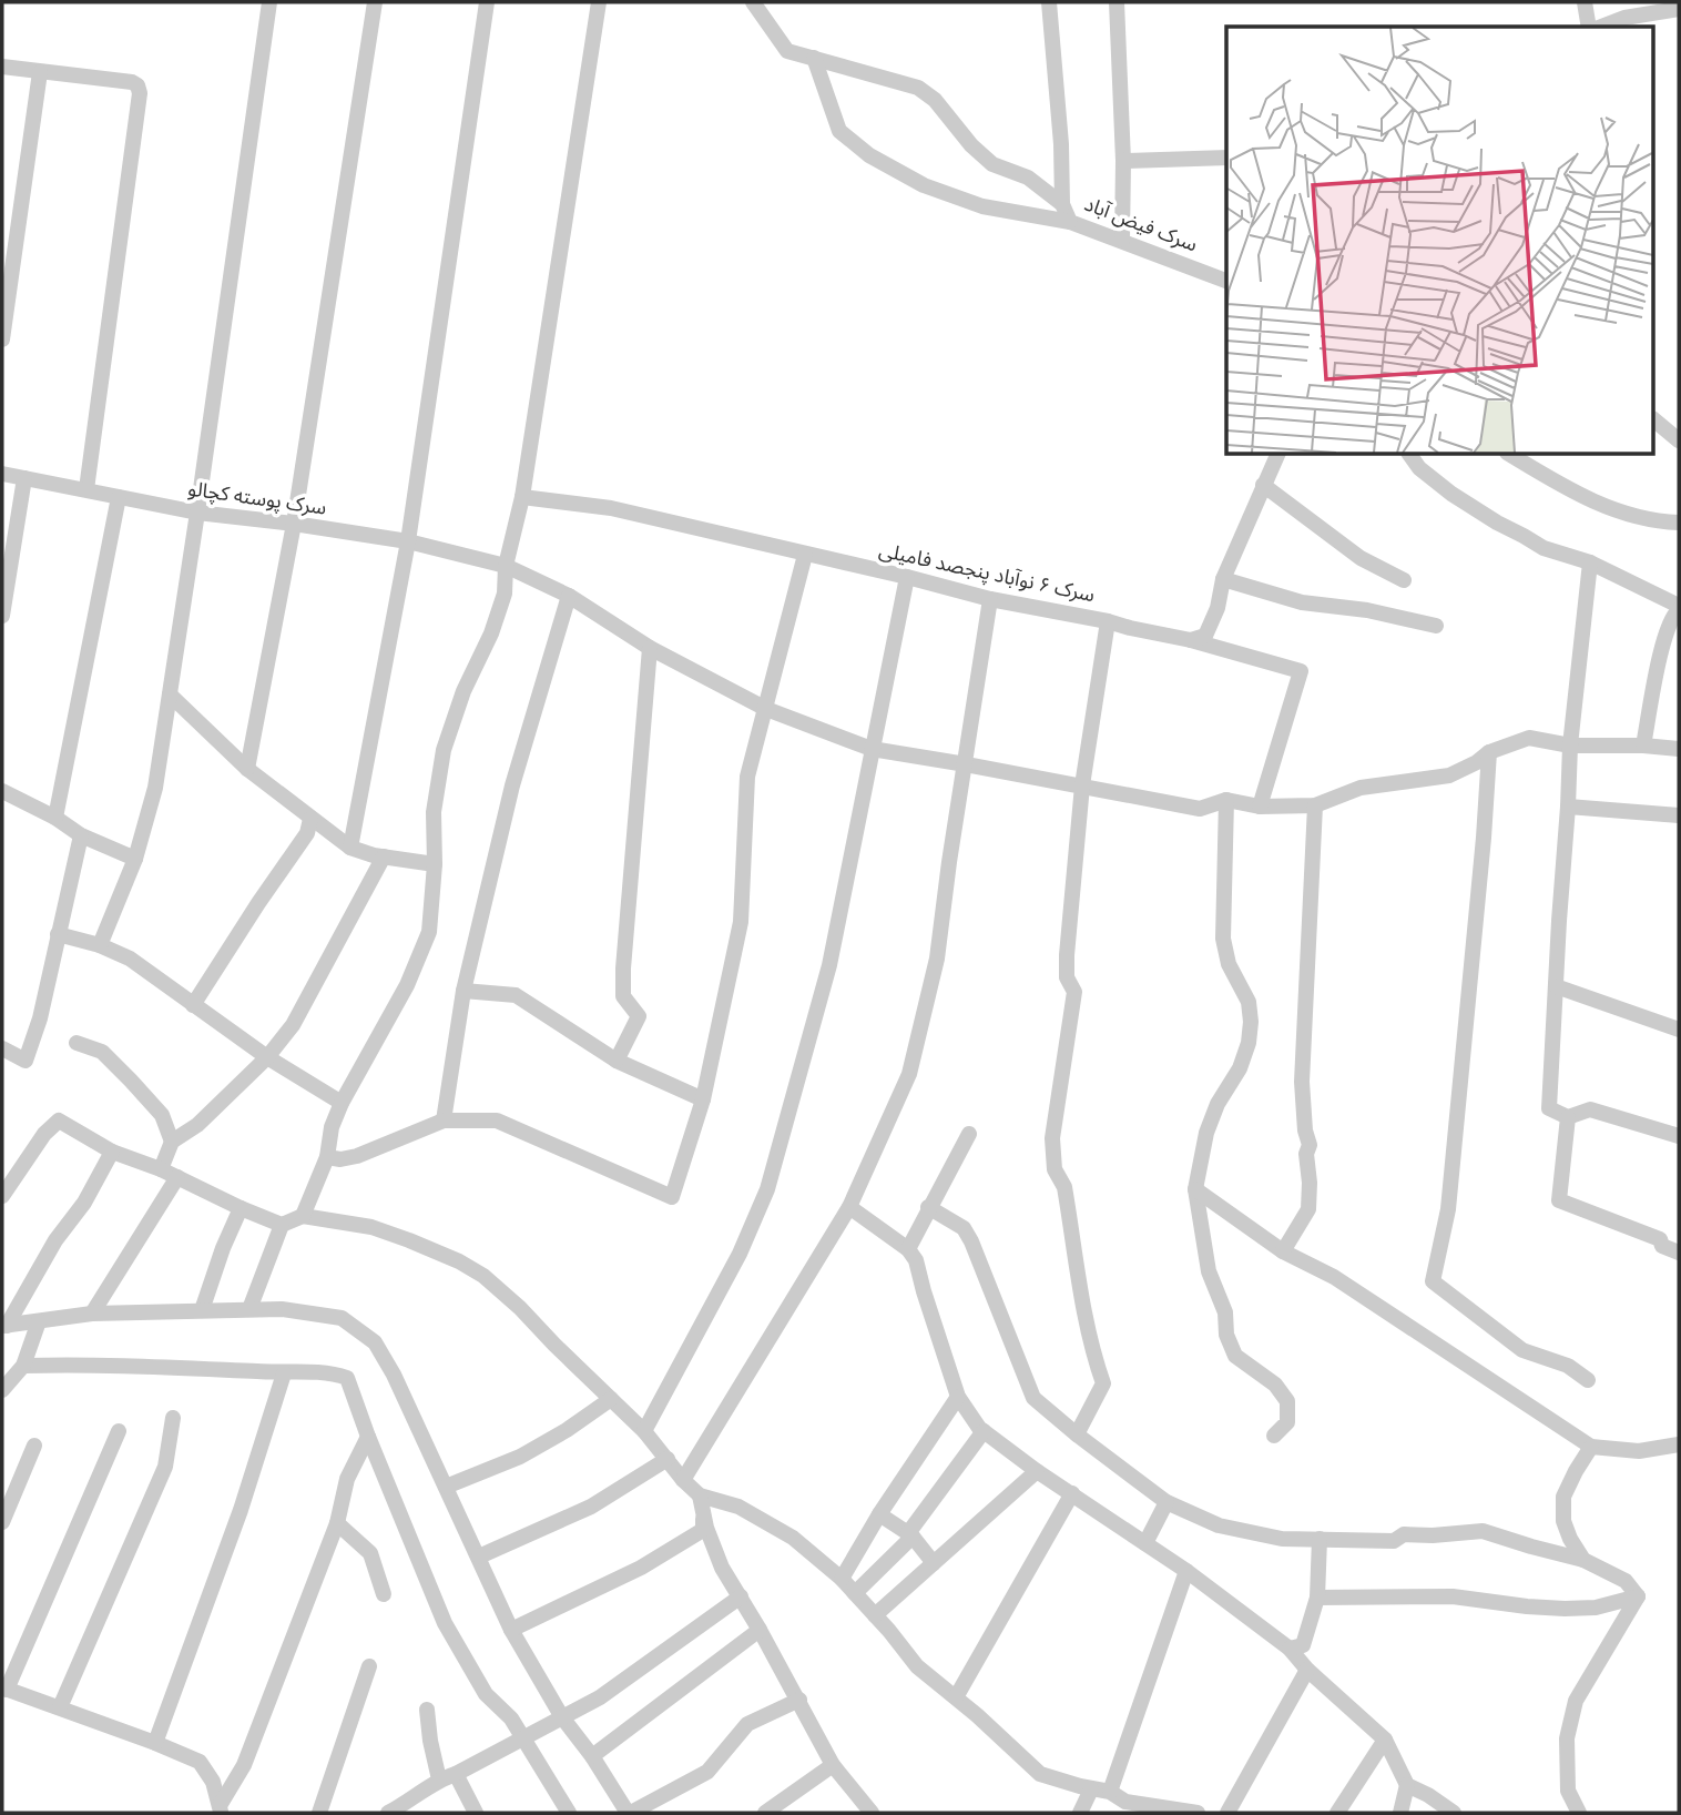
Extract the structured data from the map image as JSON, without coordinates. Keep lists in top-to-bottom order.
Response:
{
  "streets": {
    "street": ["سرک فيض آباد", "سرک پوسته کچالو", "سرک ۶ نوآباد پنجصد فامیلی"]
  }
}
